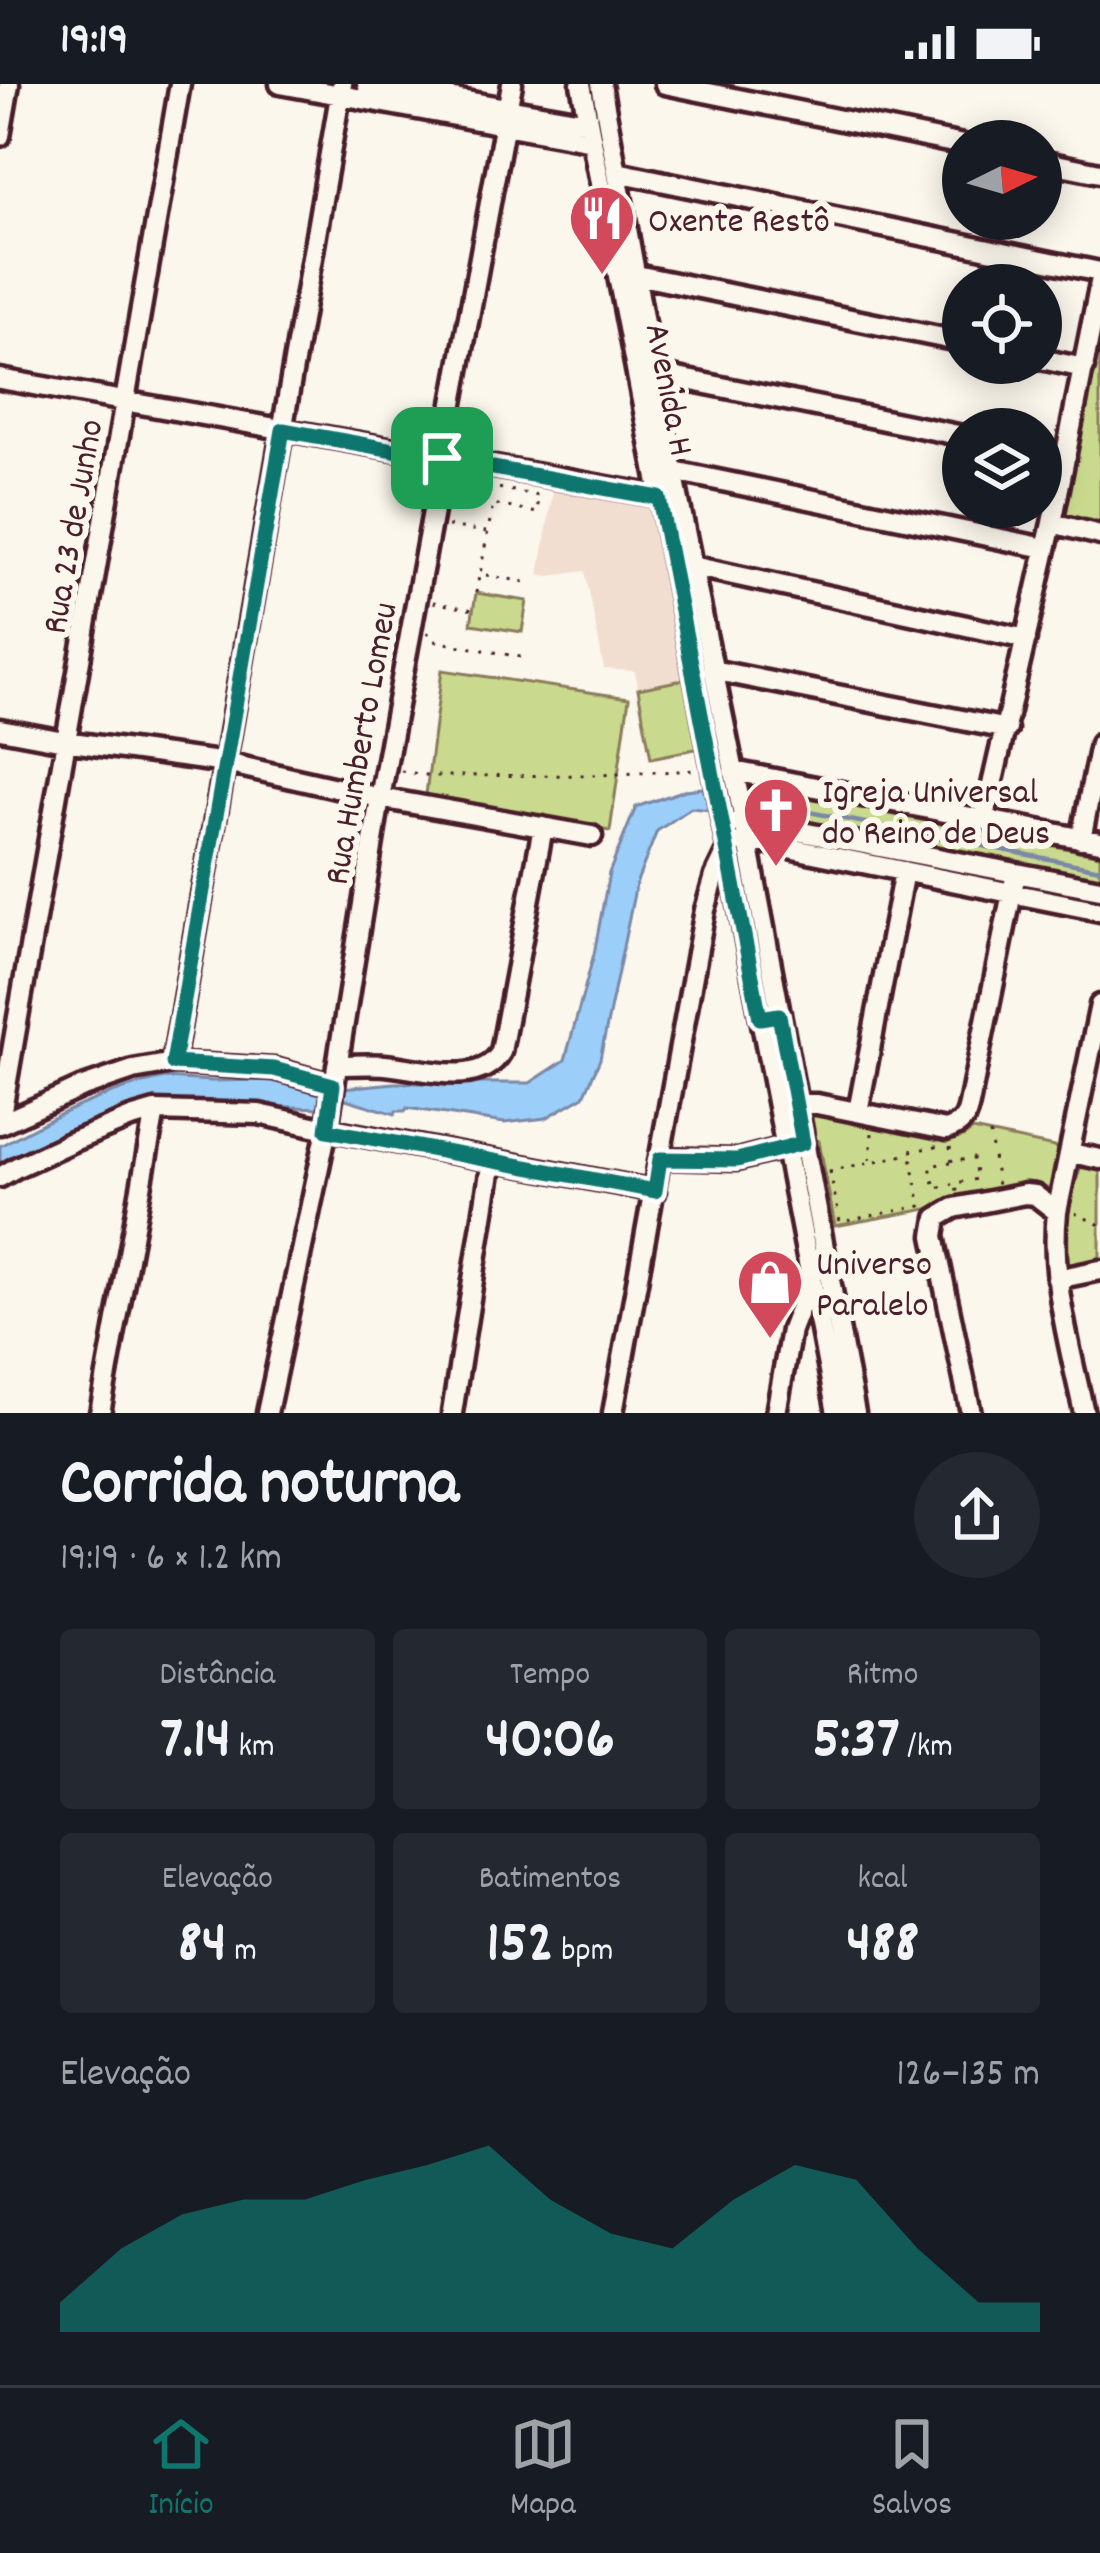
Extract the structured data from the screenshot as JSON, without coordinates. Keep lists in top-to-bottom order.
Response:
{
  "streets": {
    "street": ["Avenida H", "Rua 23 de Junho", "Rua Humberto Lomeu"]
  },
  "places": {
    "restaurant": ["Oxente Restô"],
    "church": ["Igreja Universal do Reino de Deus"],
    "shop": ["Universo Paralelo"]
  },
  "north": "right",
  "page": {
    "status": "19:19",
    "heading": ["Corrida noturna", "19:19 · 6 × 1.2 km"],
    "stats": [
      ["Distância", "7.14 km"],
      ["Tempo", "40:06"],
      ["Ritmo", "5:37 /km"],
      ["Elevação", "84 m"],
      ["Batimentos", "152 bpm"],
      ["kcal", "488"]
    ],
    "chart": ["Elevação", "126–135 m"],
    "tabs": ["Início", "Mapa", "Salvos"]
  }
}
